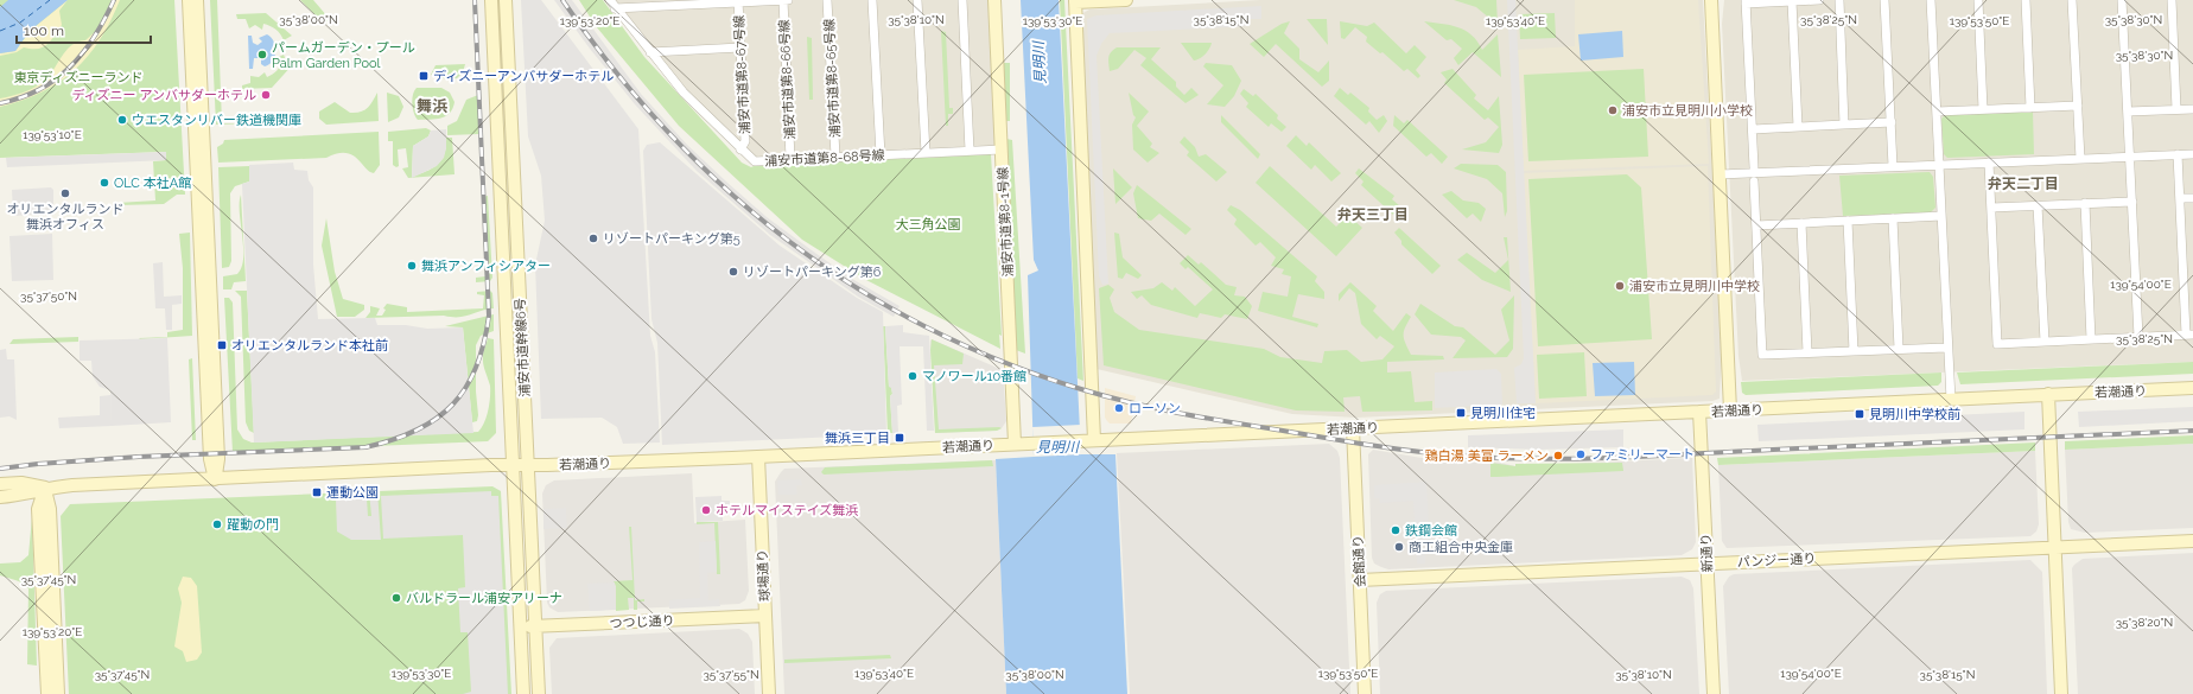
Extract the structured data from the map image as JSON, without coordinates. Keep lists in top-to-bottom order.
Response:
{
  "streets": {
    "street": [
      "浦安市道第8-67号線",
      "浦安市道第8-65号線",
      "浦安市道第8-66号線",
      "浦安市道第8-68号線",
      "浦安市道第8-1号線",
      "浦安市道幹線6号",
      "若潮通り",
      "新通り",
      "パンジー通り",
      "会館通り",
      "球場通り",
      "つつじ通り"
    ]
  },
  "crossings": [
    ["浦安市道第8-67号線", "浦安市道第8-68号線"],
    ["浦安市道第8-65号線", "浦安市道第8-68号線"],
    ["浦安市道第8-66号線", "浦安市道第8-68号線"],
    ["浦安市道第8-68号線", "浦安市道第8-1号線"],
    ["浦安市道第8-1号線", "若潮通り"],
    ["浦安市道幹線6号", "若潮通り"],
    ["浦安市道幹線6号", "つつじ通り"],
    ["若潮通り", "新通り"],
    ["若潮通り", "会館通り"],
    ["若潮通り", "球場通り"],
    ["新通り", "パンジー通り"],
    ["パンジー通り", "会館通り"],
    ["球場通り", "つつじ通り"]
  ],
  "districts": ["舞浜", "弁天二丁目", "弁天三丁目"],
  "water": ["見明川"],
  "parks": ["東京ディズニーランド", "大三角公園"],
  "places": {
    "other": [
      "パームガーデン・プール Palm Garden Pool",
      "ディズニー アンバサダーホテル",
      "浦安市立見明川小学校",
      "ウエスタンリバー鉄道機関庫",
      "OLC 本社A館",
      "オリエンタルランド 舞浜オフィス",
      "リゾートパーキング第5",
      "舞浜アンフィシアター",
      "リゾートパーキング第6",
      "浦安市立見明川中学校",
      "マノワール10番館",
      "ローソン",
      "ファミリーマート",
      "鶏白湯 美富 ラーメン",
      "ホテルマイステイズ舞浜",
      "躍動の門",
      "鉄鋼会館",
      "商工組合中央金庫",
      "バルドラール浦安アリーナ"
    ],
    "transit": [
      "ディズニーアンバサダーホテル",
      "オリエンタルランド本社前",
      "見明川住宅",
      "見明川中学校前",
      "舞浜三丁目",
      "運動公園"
    ]
  },
  "scale_bar": "100 m",
  "coordinates": [
    "35°38'00\"N",
    "35°38'10\"N",
    "35°38'15\"N",
    "35°38'25\"N",
    "35°38'30\"N",
    "139°53'20\"E",
    "139°53'40\"E",
    "139°53'50\"E",
    "139°53'30\"E",
    "139°53'10\"E",
    "139°54'00\"E",
    "35°37'50\"N",
    "35°37'45\"N",
    "35°38'20\"N",
    "35°37'55\"N"
  ]
}
